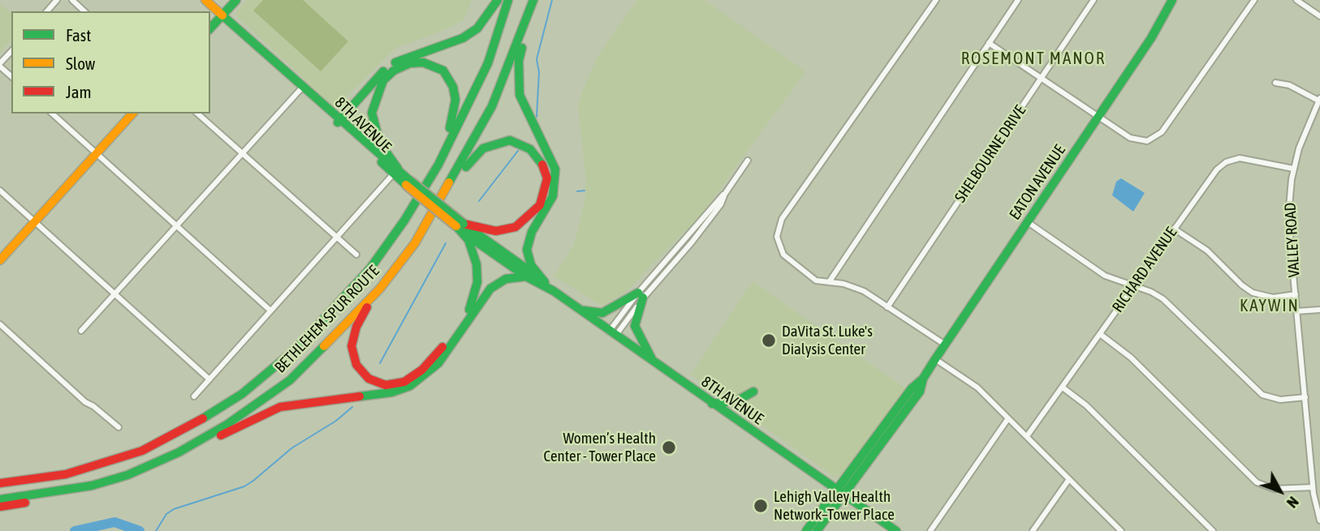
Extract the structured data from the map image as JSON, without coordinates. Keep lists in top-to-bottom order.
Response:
{
  "streets": {
    "main road": ["8TH AVENUE", "EATON AVENUE", "BETHLEHEM SPUR ROUTE"],
    "street": ["SHELBOURNE DRIVE", "VALLEY ROAD", "RICHARD AVENUE"]
  },
  "crossings": [
    ["8TH AVENUE", "EATON AVENUE"],
    ["VALLEY ROAD", "RICHARD AVENUE"]
  ],
  "districts": ["ROSEMONT MANOR", "KAYWIN"],
  "places": ["DaVita St. Luke's Dialysis Center", "Women’s Health Center - Tower Place", "Lehigh Valley Health Network–Tower Place"],
  "legend": ["Fast", "Slow", "Jam"],
  "north": "bottom right"
}
